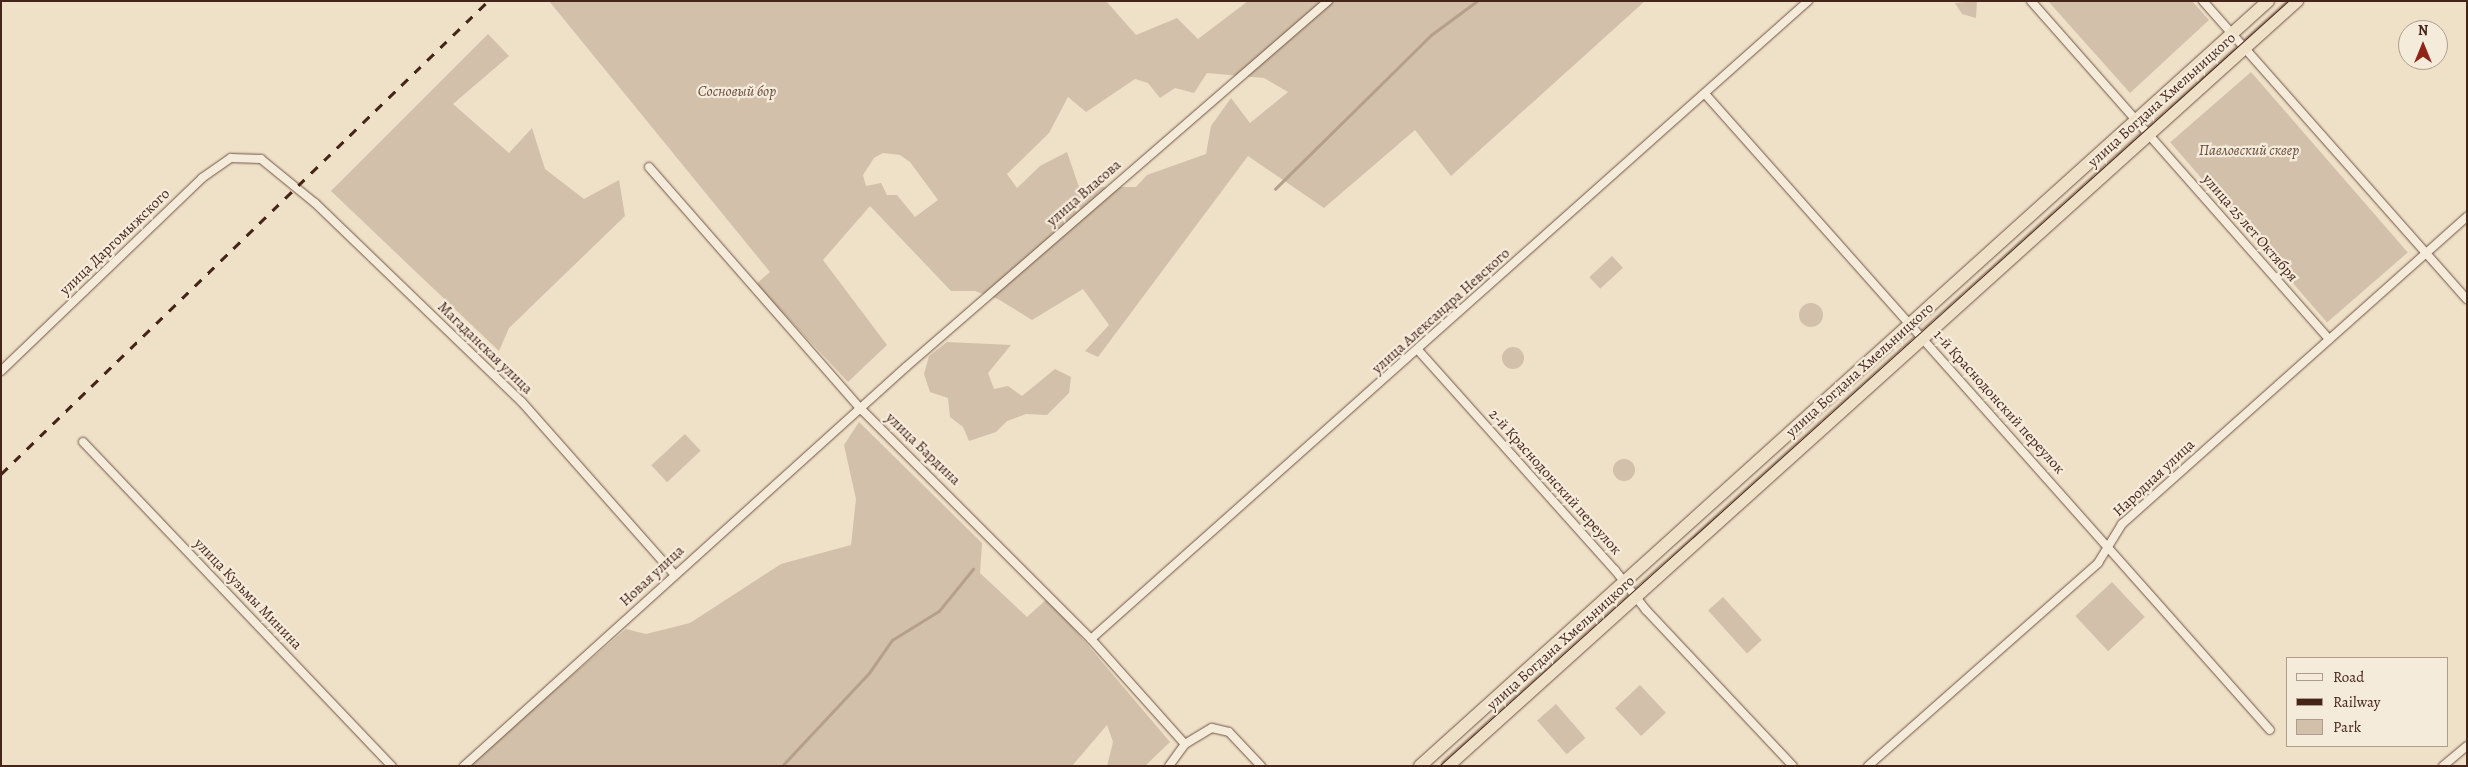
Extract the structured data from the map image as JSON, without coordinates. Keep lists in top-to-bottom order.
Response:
{
  "streets": {
    "highway": ["улица Богдана Хмельницкого"],
    "street": [
      "улица Власова",
      "улица 25 лет Октября",
      "улица Даргомыжского",
      "улица Александра Невского",
      "Магаданская улица",
      "1-й Краснодонский переулок",
      "улица Бардина",
      "Народная улица",
      "2-й Краснодонский переулок",
      "Новая улица",
      "улица Кузьмы Минина"
    ]
  },
  "crossings": [
    ["улица Богдана Хмельницкого", "улица 25 лет Октября"],
    ["улица Богдана Хмельницкого", "1-й Краснодонский переулок"],
    ["улица Богдана Хмельницкого", "2-й Краснодонский переулок"],
    ["улица Власова", "улица Бардина"],
    ["улица Власова", "Новая улица"],
    ["улица 25 лет Октября", "Народная улица"],
    ["улица Даргомыжского", "Магаданская улица"],
    ["улица Александра Невского", "1-й Краснодонский переулок"],
    ["улица Александра Невского", "улица Бардина"],
    ["улица Александра Невского", "2-й Краснодонский переулок"],
    ["Магаданская улица", "Новая улица"],
    ["1-й Краснодонский переулок", "Народная улица"],
    ["улица Бардина", "Новая улица"]
  ],
  "parks": ["Сосновый бор", "Павловский сквер"],
  "legend": ["Road", "Railway", "Park"],
  "north": "top"
}
